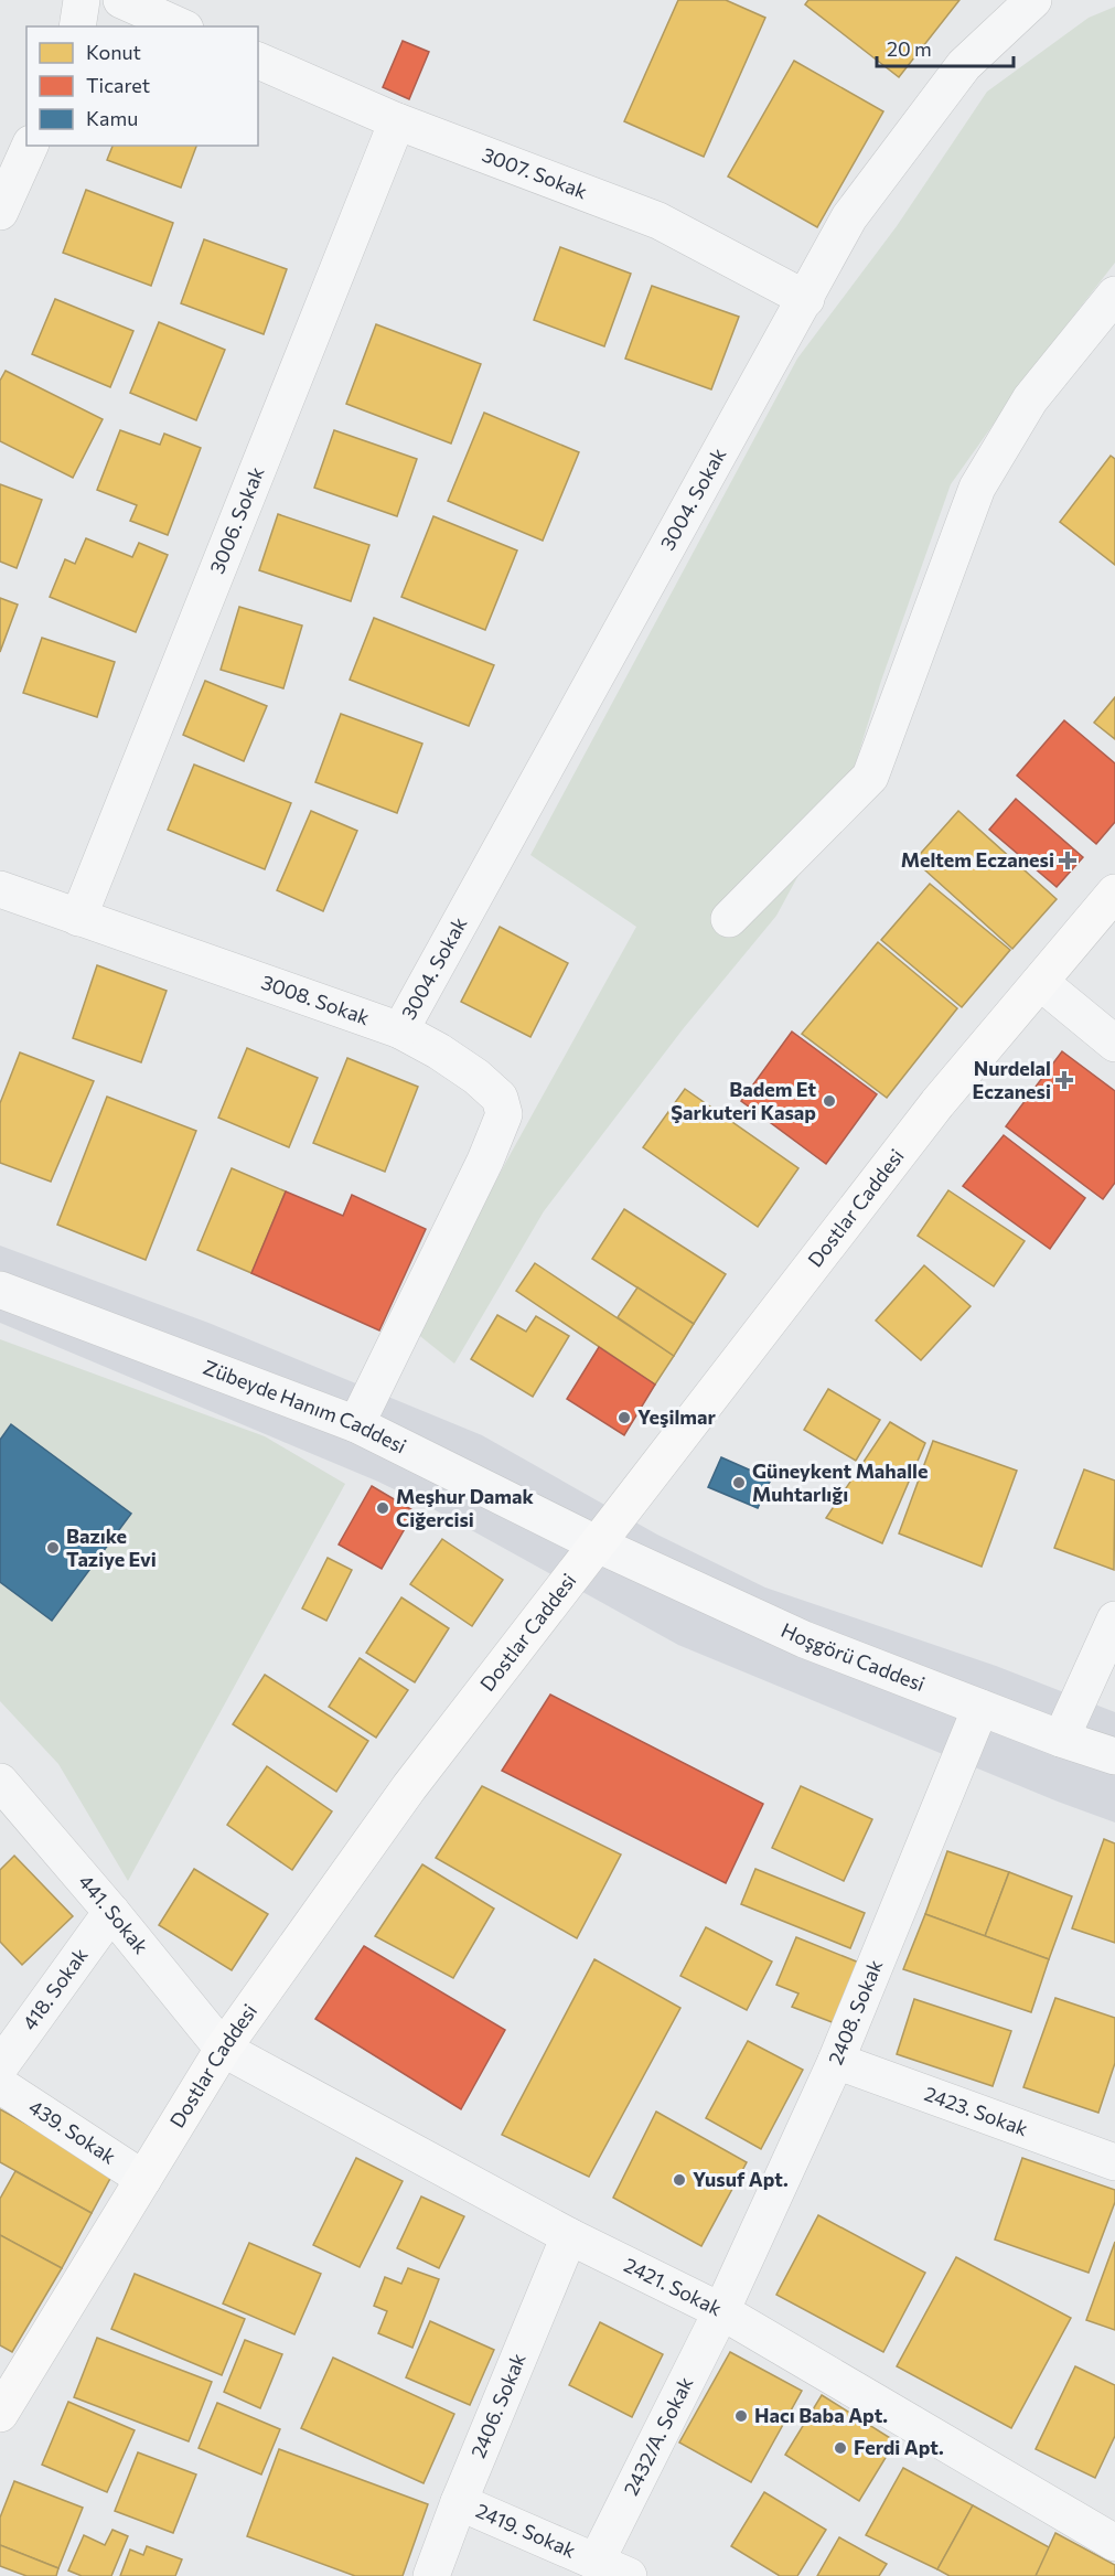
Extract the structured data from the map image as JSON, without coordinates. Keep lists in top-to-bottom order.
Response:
{
  "streets": {
    "main road": ["Dostlar Caddesi"],
    "street": [
      "3007. Sokak",
      "3004. Sokak",
      "3006. Sokak",
      "3008. Sokak",
      "Zübeyde Hanım Caddesi",
      "Hoşgörü Caddesi",
      "441. Sokak",
      "418. Sokak",
      "2408. Sokak",
      "2423. Sokak",
      "439. Sokak",
      "2421. Sokak",
      "2406. Sokak",
      "2432/A. Sokak",
      "2419. Sokak"
    ]
  },
  "crossings": [
    ["3007. Sokak", "3004. Sokak"],
    ["3007. Sokak", "3006. Sokak"],
    ["3004. Sokak", "3008. Sokak"],
    ["3006. Sokak", "3008. Sokak"],
    ["3008. Sokak", "Zübeyde Hanım Caddesi"],
    ["Dostlar Caddesi", "Zübeyde Hanım Caddesi"],
    ["Dostlar Caddesi", "Hoşgörü Caddesi"],
    ["Dostlar Caddesi", "441. Sokak"],
    ["Dostlar Caddesi", "439. Sokak"],
    ["Dostlar Caddesi", "2421. Sokak"],
    ["Zübeyde Hanım Caddesi", "Hoşgörü Caddesi"],
    ["Hoşgörü Caddesi", "2408. Sokak"],
    ["441. Sokak", "418. Sokak"],
    ["441. Sokak", "2421. Sokak"],
    ["2408. Sokak", "2423. Sokak"],
    ["2408. Sokak", "2421. Sokak"],
    ["2408. Sokak", "2432/A. Sokak"],
    ["2421. Sokak", "2406. Sokak"],
    ["2421. Sokak", "2432/A. Sokak"],
    ["2406. Sokak", "2419. Sokak"],
    ["2432/A. Sokak", "2419. Sokak"]
  ],
  "places": {
    "health": ["Meltem Eczanesi", "Nurdelal Eczanesi"],
    "other": [
      "Badem Et Şarkuteri Kasap",
      "Yeşilmar",
      "Güneykent Mahalle Muhtarlığı",
      "Meşhur Damak Ciğercisi",
      "Bazıke Taziye Evi",
      "Yusuf Apt.",
      "Hacı Baba Apt.",
      "Ferdi Apt."
    ]
  },
  "legend": ["Konut", "Ticaret", "Kamu"],
  "scale_bar": "20 m"
}
